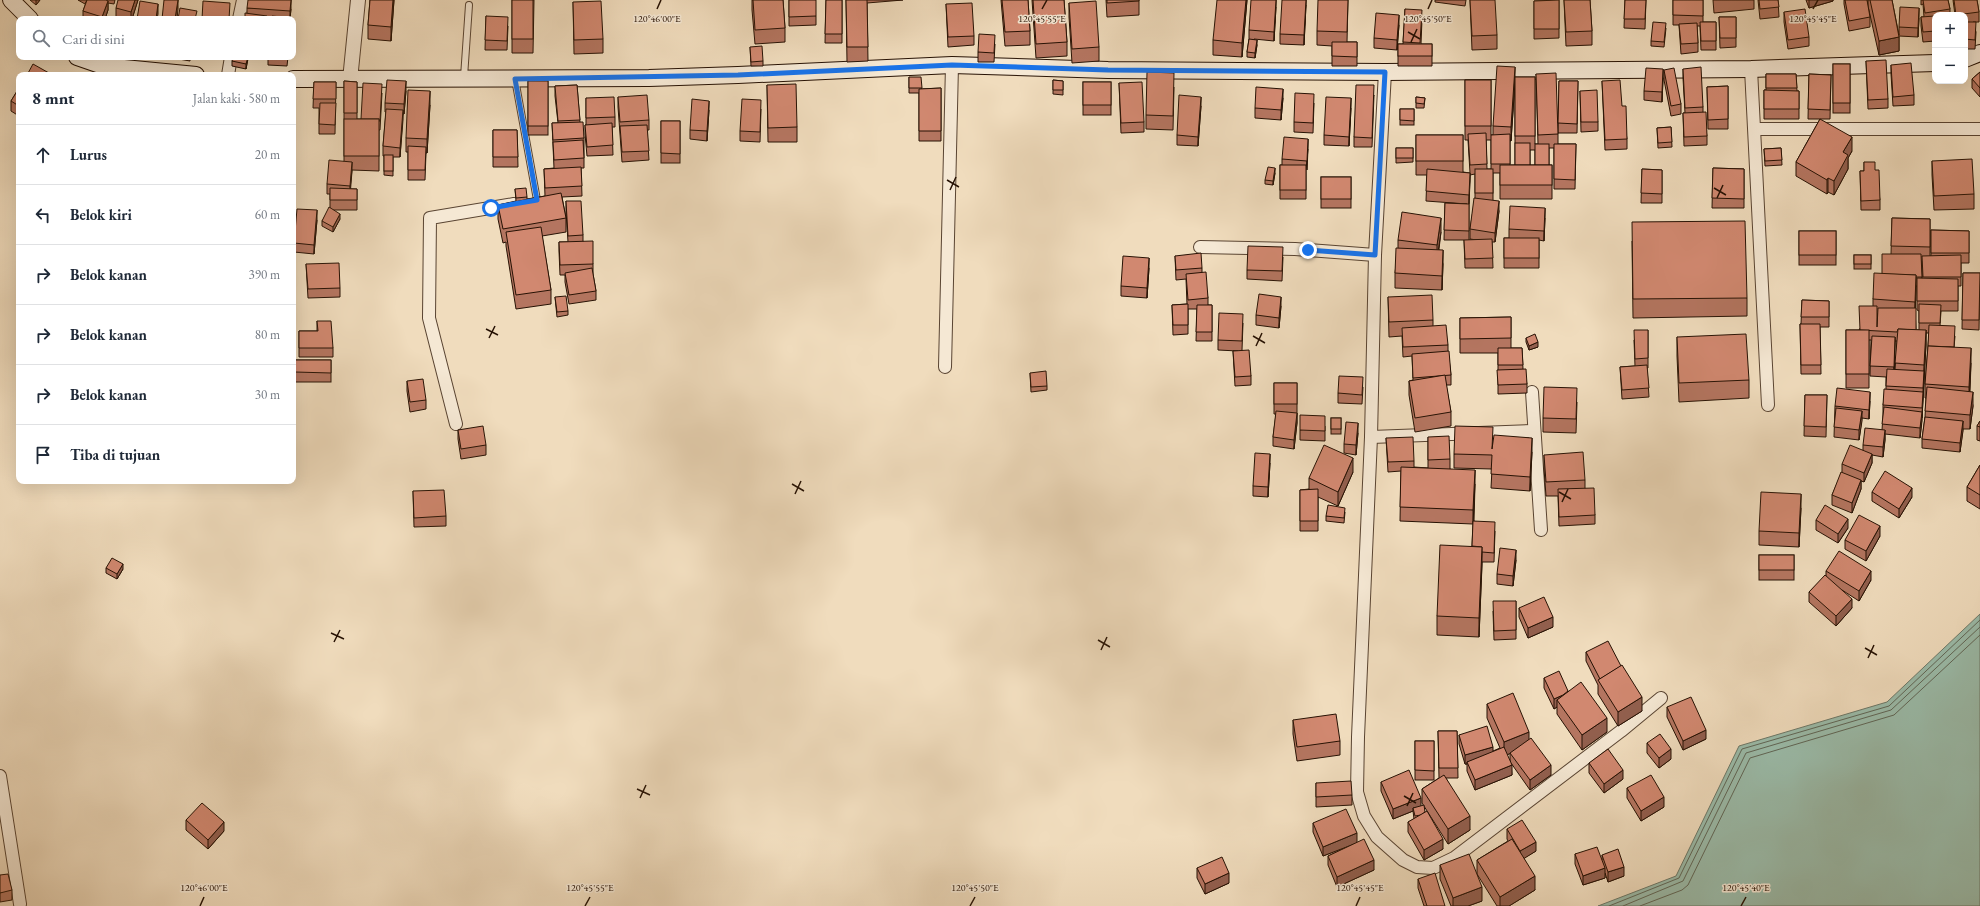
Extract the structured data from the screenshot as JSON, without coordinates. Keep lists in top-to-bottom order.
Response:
{
  "page": {
    "map_buttons": ["+", "−"],
    "search": "Cari di sini",
    "heading": ["8 mnt", "Jalan kaki · 580 m"],
    "list": [
      ["Lurus", "20 m"],
      ["Belok kiri", "60 m"],
      ["Belok kanan", "390 m"],
      ["Belok kanan", "80 m"],
      ["Belok kanan", "30 m"],
      "Tiba di tujuan"
    ]
  },
  "coordinates": [
    "120°46'00\"E",
    "120°45'55\"E",
    "120°45'50\"E",
    "120°45'45\"E",
    "120°45'40\"E"
  ]
}
